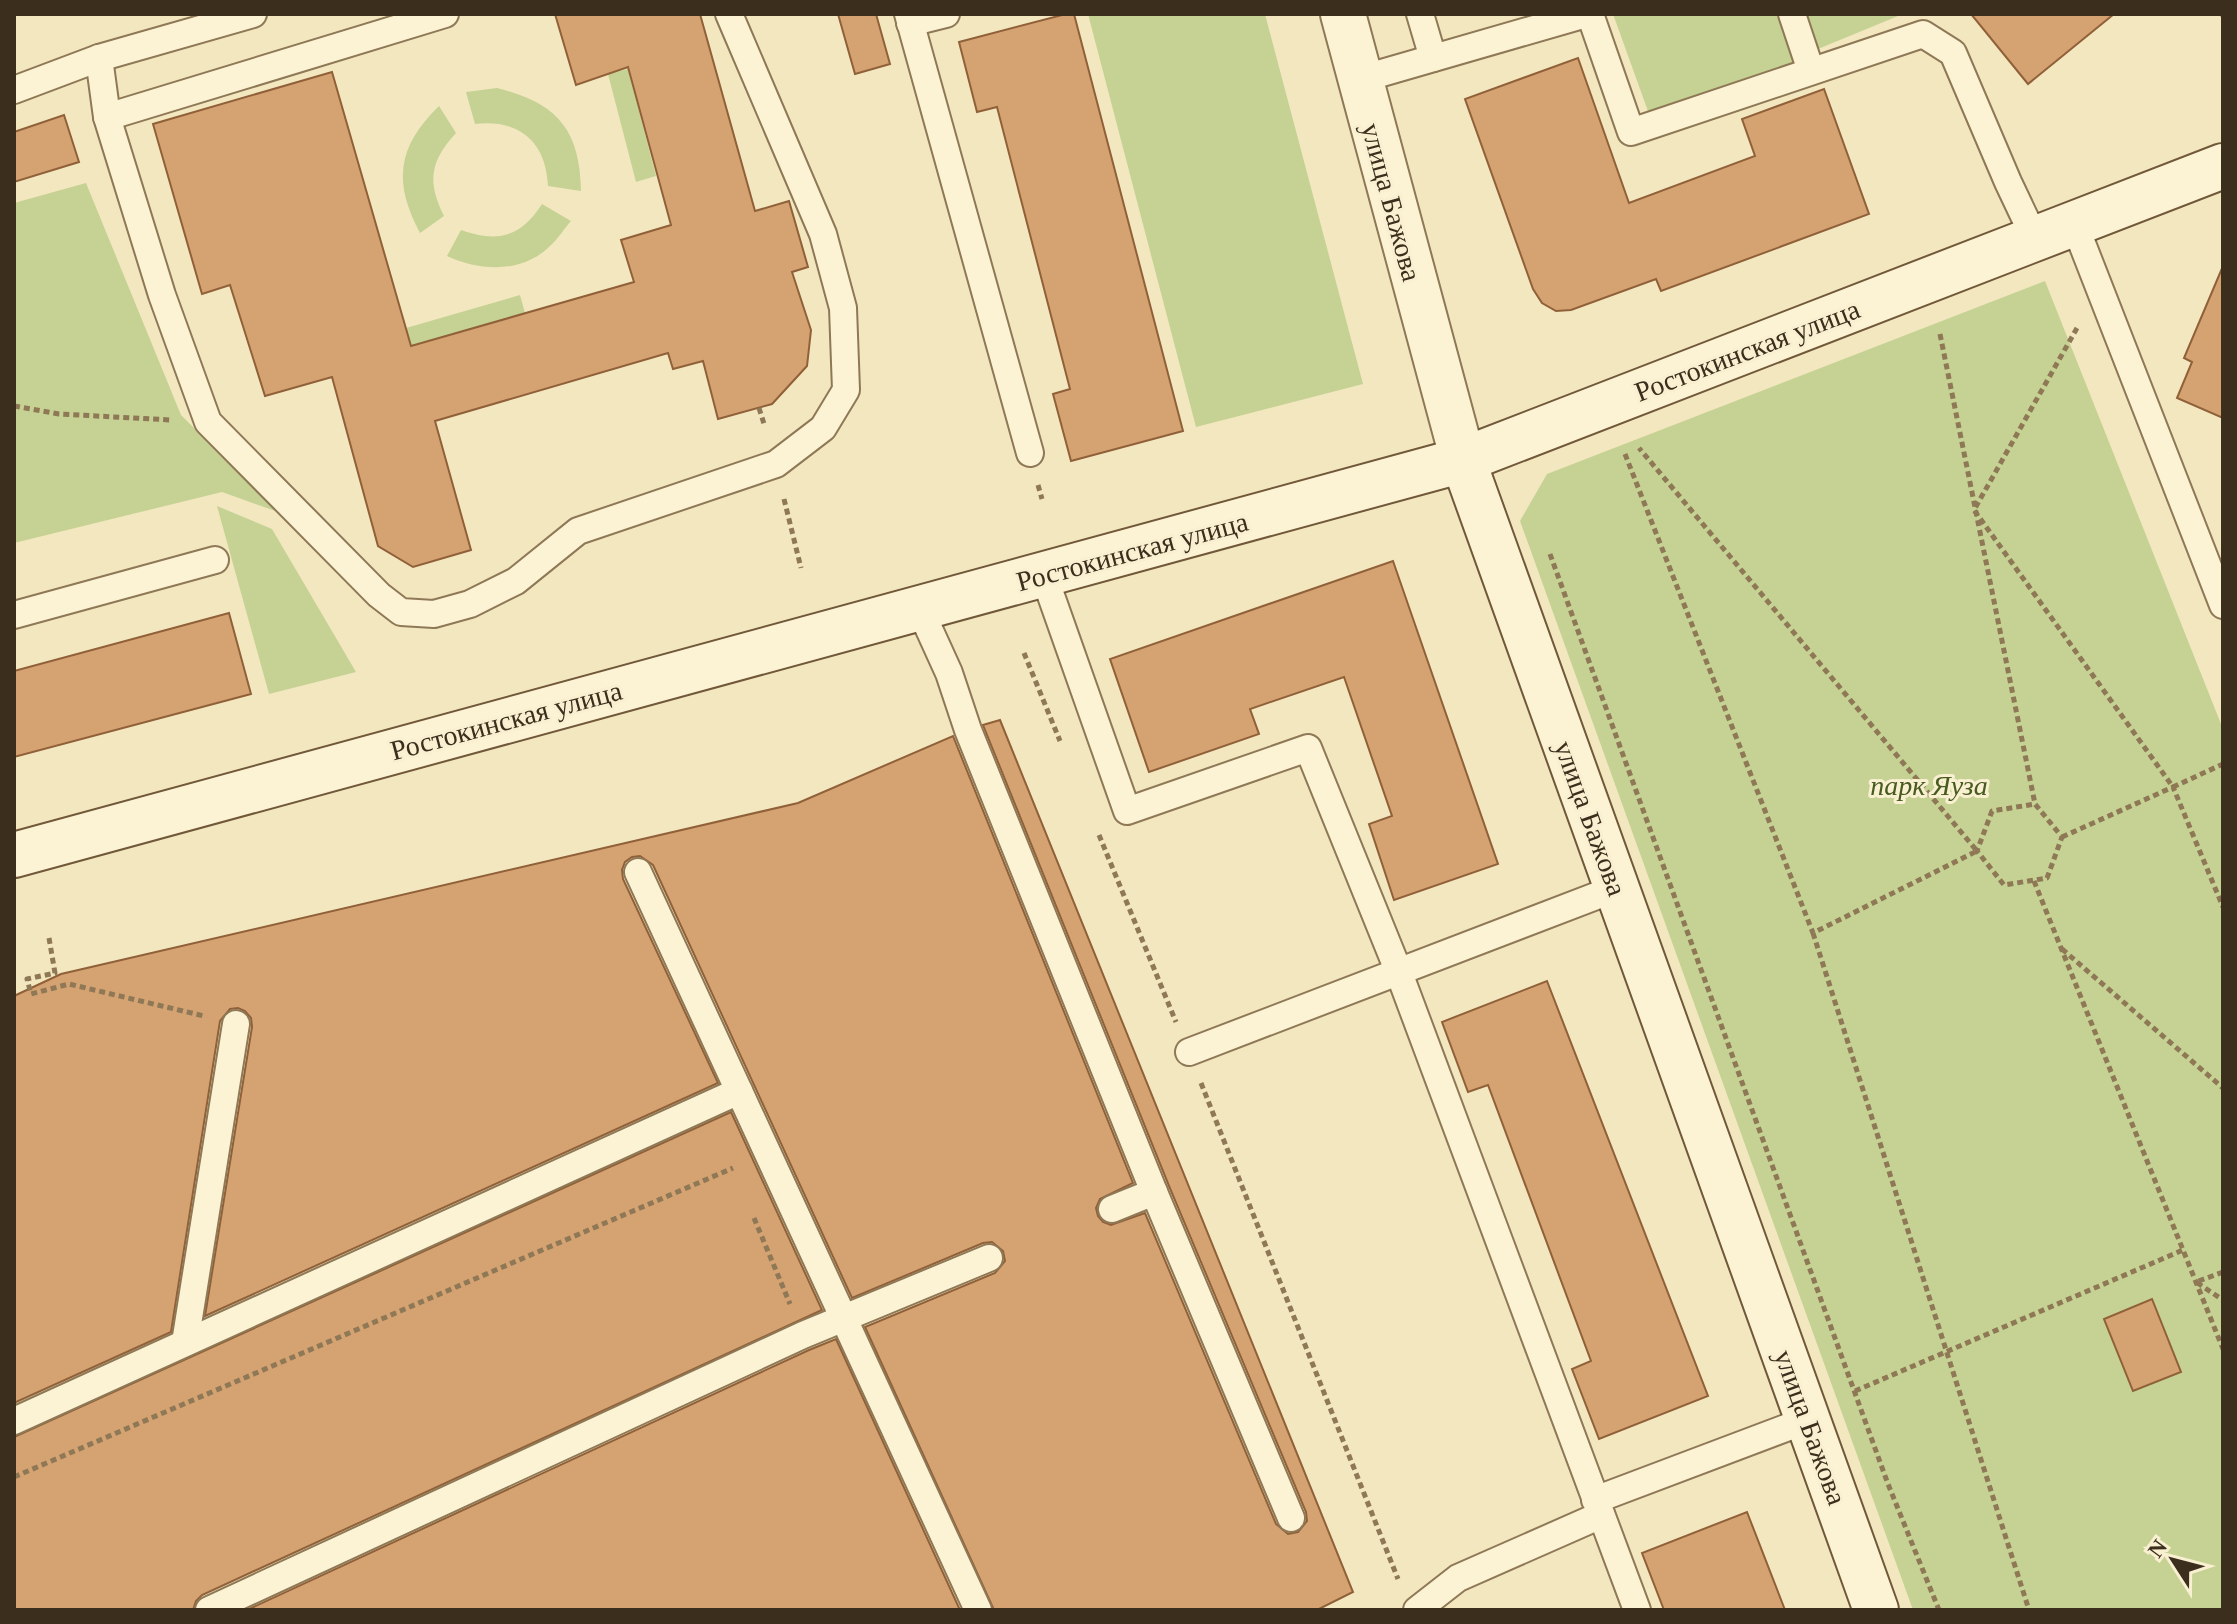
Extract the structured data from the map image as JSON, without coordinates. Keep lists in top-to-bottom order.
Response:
{
  "streets": {
    "street": ["улица Бажова", "Ростокинская улица"]
  },
  "crossings": [
    ["улица Бажова", "Ростокинская улица"]
  ],
  "parks": ["парк Яуза"],
  "north": "top left"
}
